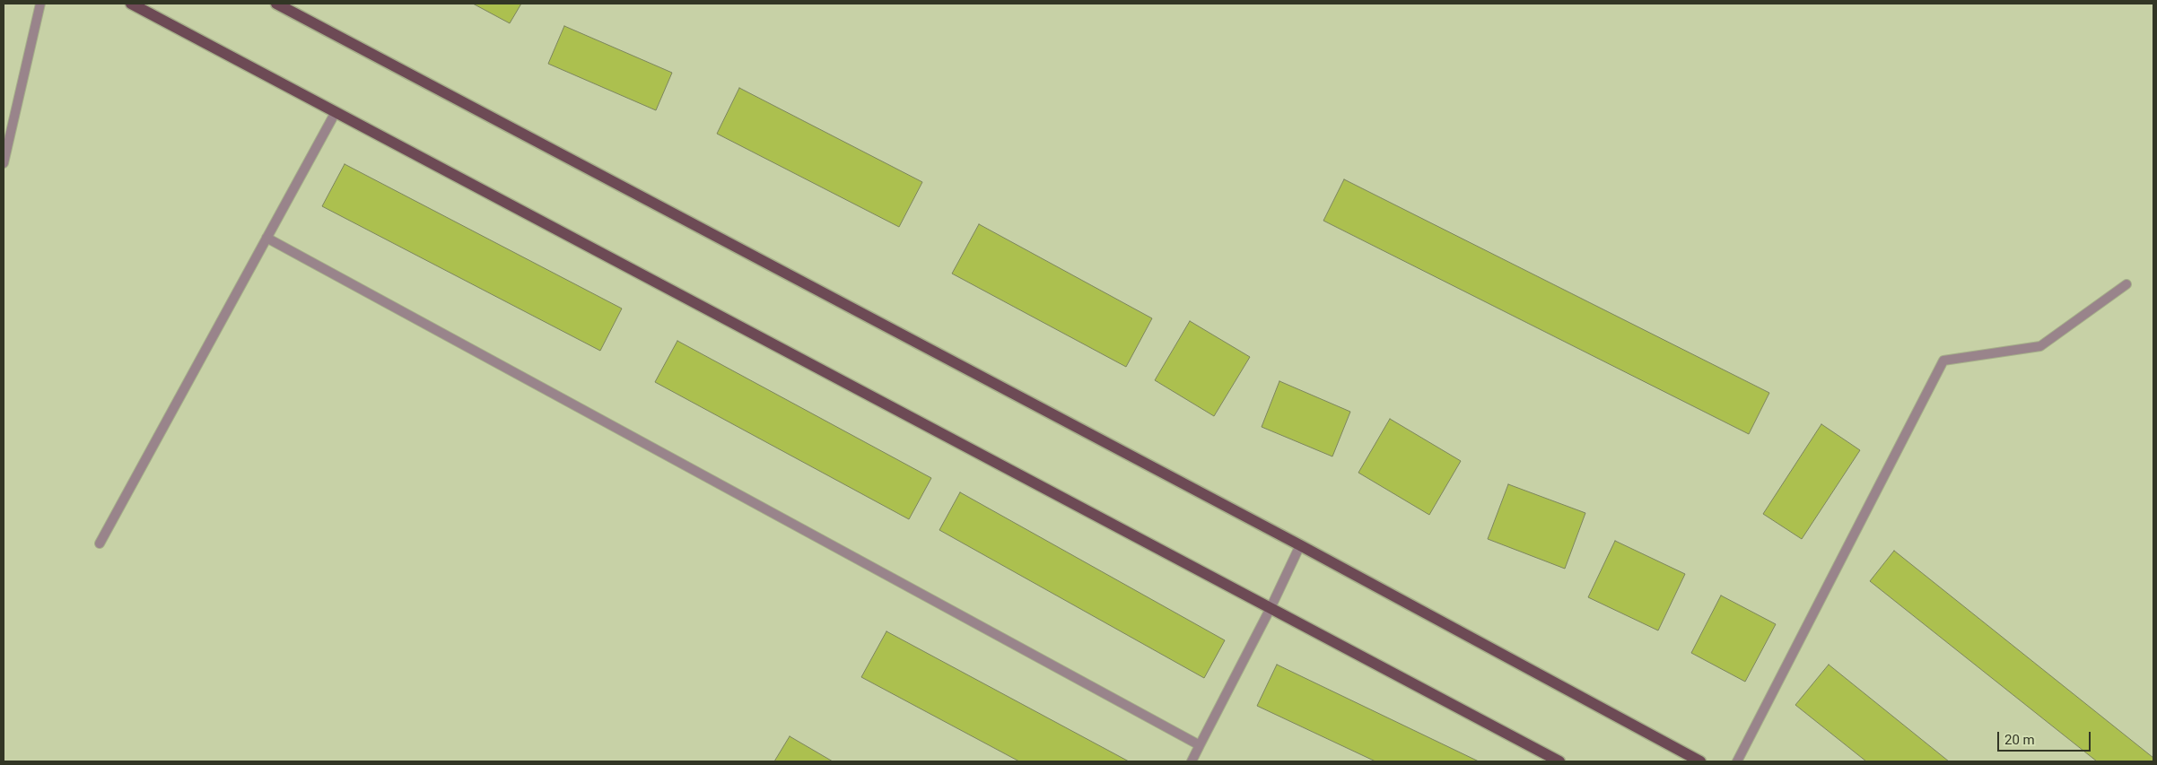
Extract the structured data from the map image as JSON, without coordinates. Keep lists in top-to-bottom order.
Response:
{
  "scale_bar": "20 m"
}
